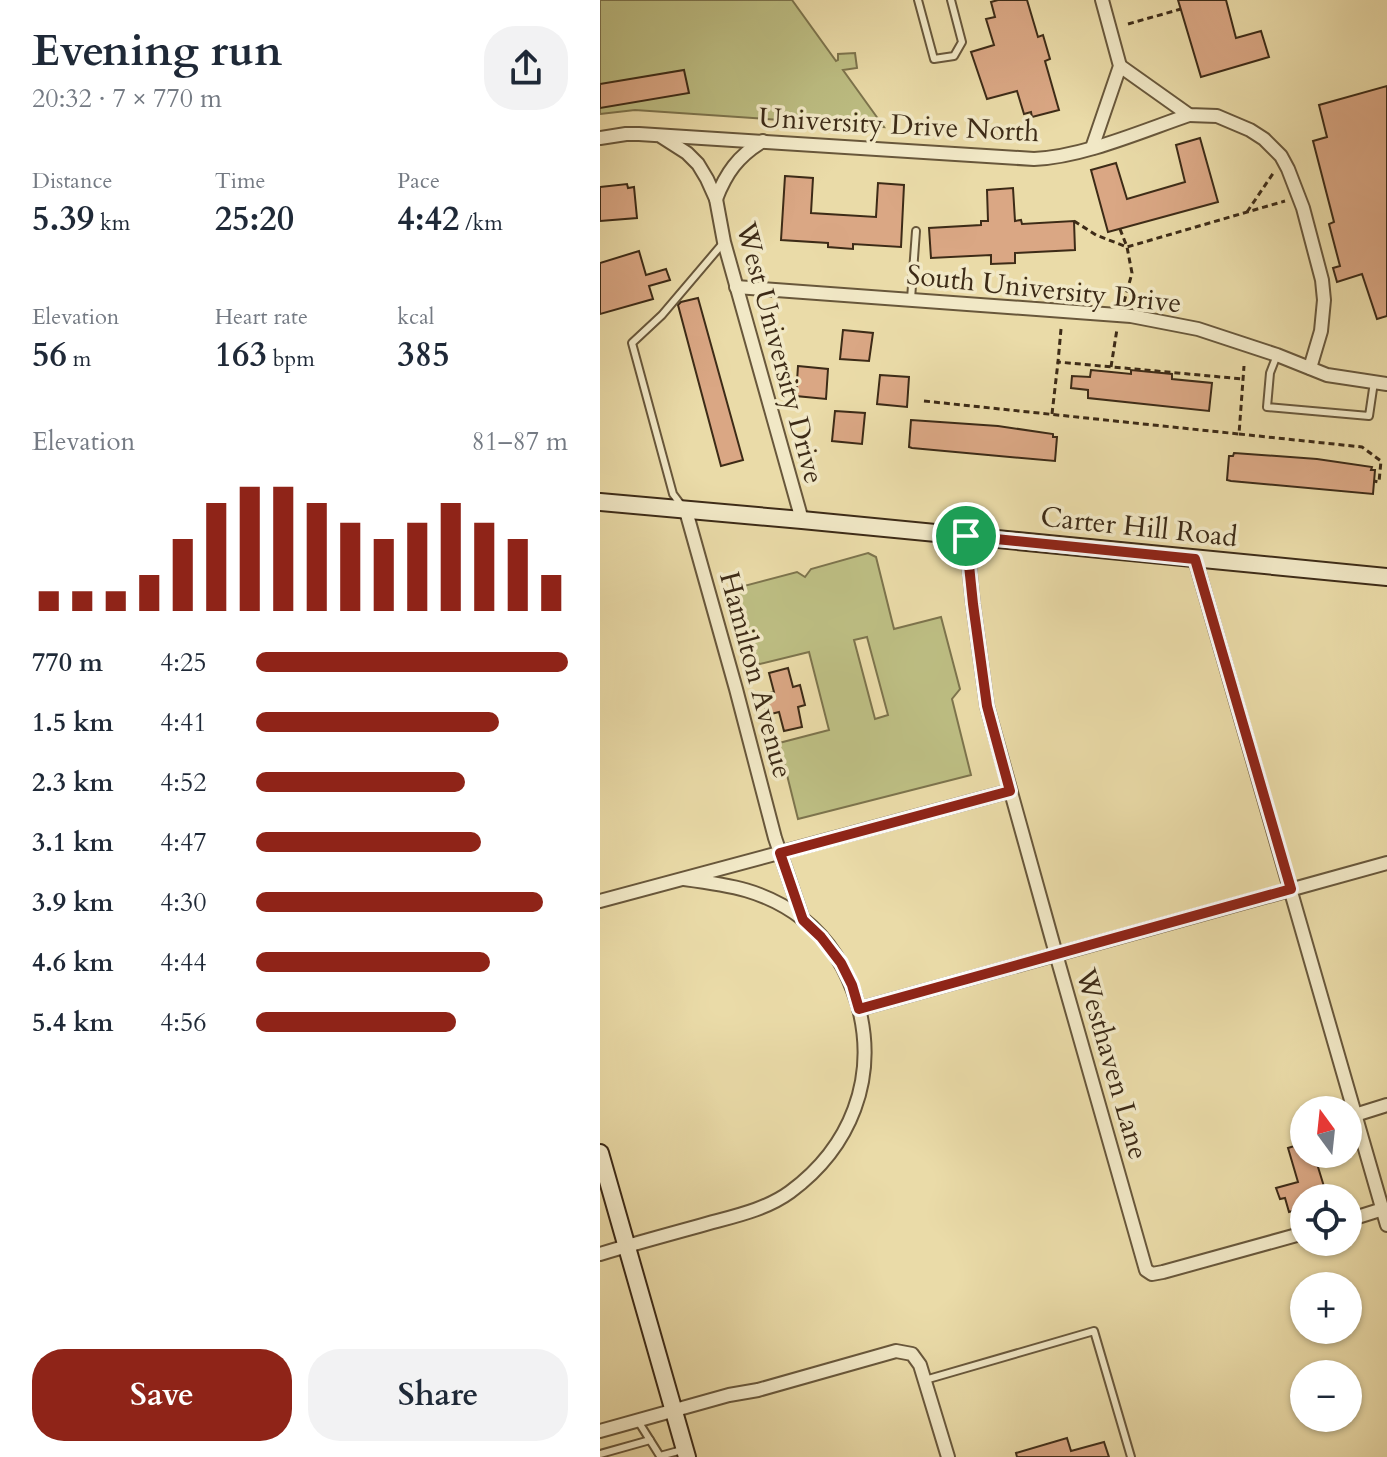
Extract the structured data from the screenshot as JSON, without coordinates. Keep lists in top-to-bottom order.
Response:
{
  "streets": {
    "main road": ["Carter Hill Road"],
    "street": [
      "University Drive North",
      "South University Drive",
      "West University Drive",
      "Hamilton Avenue",
      "Westhaven Lane"
    ]
  },
  "crossings": [
    ["University Drive North", "West University Drive"],
    ["South University Drive", "West University Drive"],
    ["West University Drive", "Carter Hill Road"],
    ["Carter Hill Road", "Hamilton Avenue"],
    ["Carter Hill Road", "Westhaven Lane"]
  ],
  "north": "top",
  "page": {
    "heading": ["Evening run", "20:32 · 7 × 770 m"],
    "stats": [
      ["Distance", "5.39 km"],
      ["Time", "25:20"],
      ["Pace", "4:42 /km"],
      ["Elevation", "56 m"],
      ["Heart rate", "163 bpm"],
      ["kcal", "385"]
    ],
    "chart": ["Elevation", "81–87 m"],
    "list": [
      {
        "name": "770 m",
        "note": "4:25"
      },
      {
        "name": "1.5 km",
        "note": "4:41"
      },
      {
        "name": "2.3 km",
        "note": "4:52"
      },
      {
        "name": "3.1 km",
        "note": "4:47"
      },
      {
        "name": "3.9 km",
        "note": "4:30"
      },
      {
        "name": "4.6 km",
        "note": "4:44"
      },
      {
        "name": "5.4 km",
        "note": "4:56"
      }
    ],
    "map_buttons": ["+", "−"],
    "buttons": ["Save", "Share"]
  }
}
